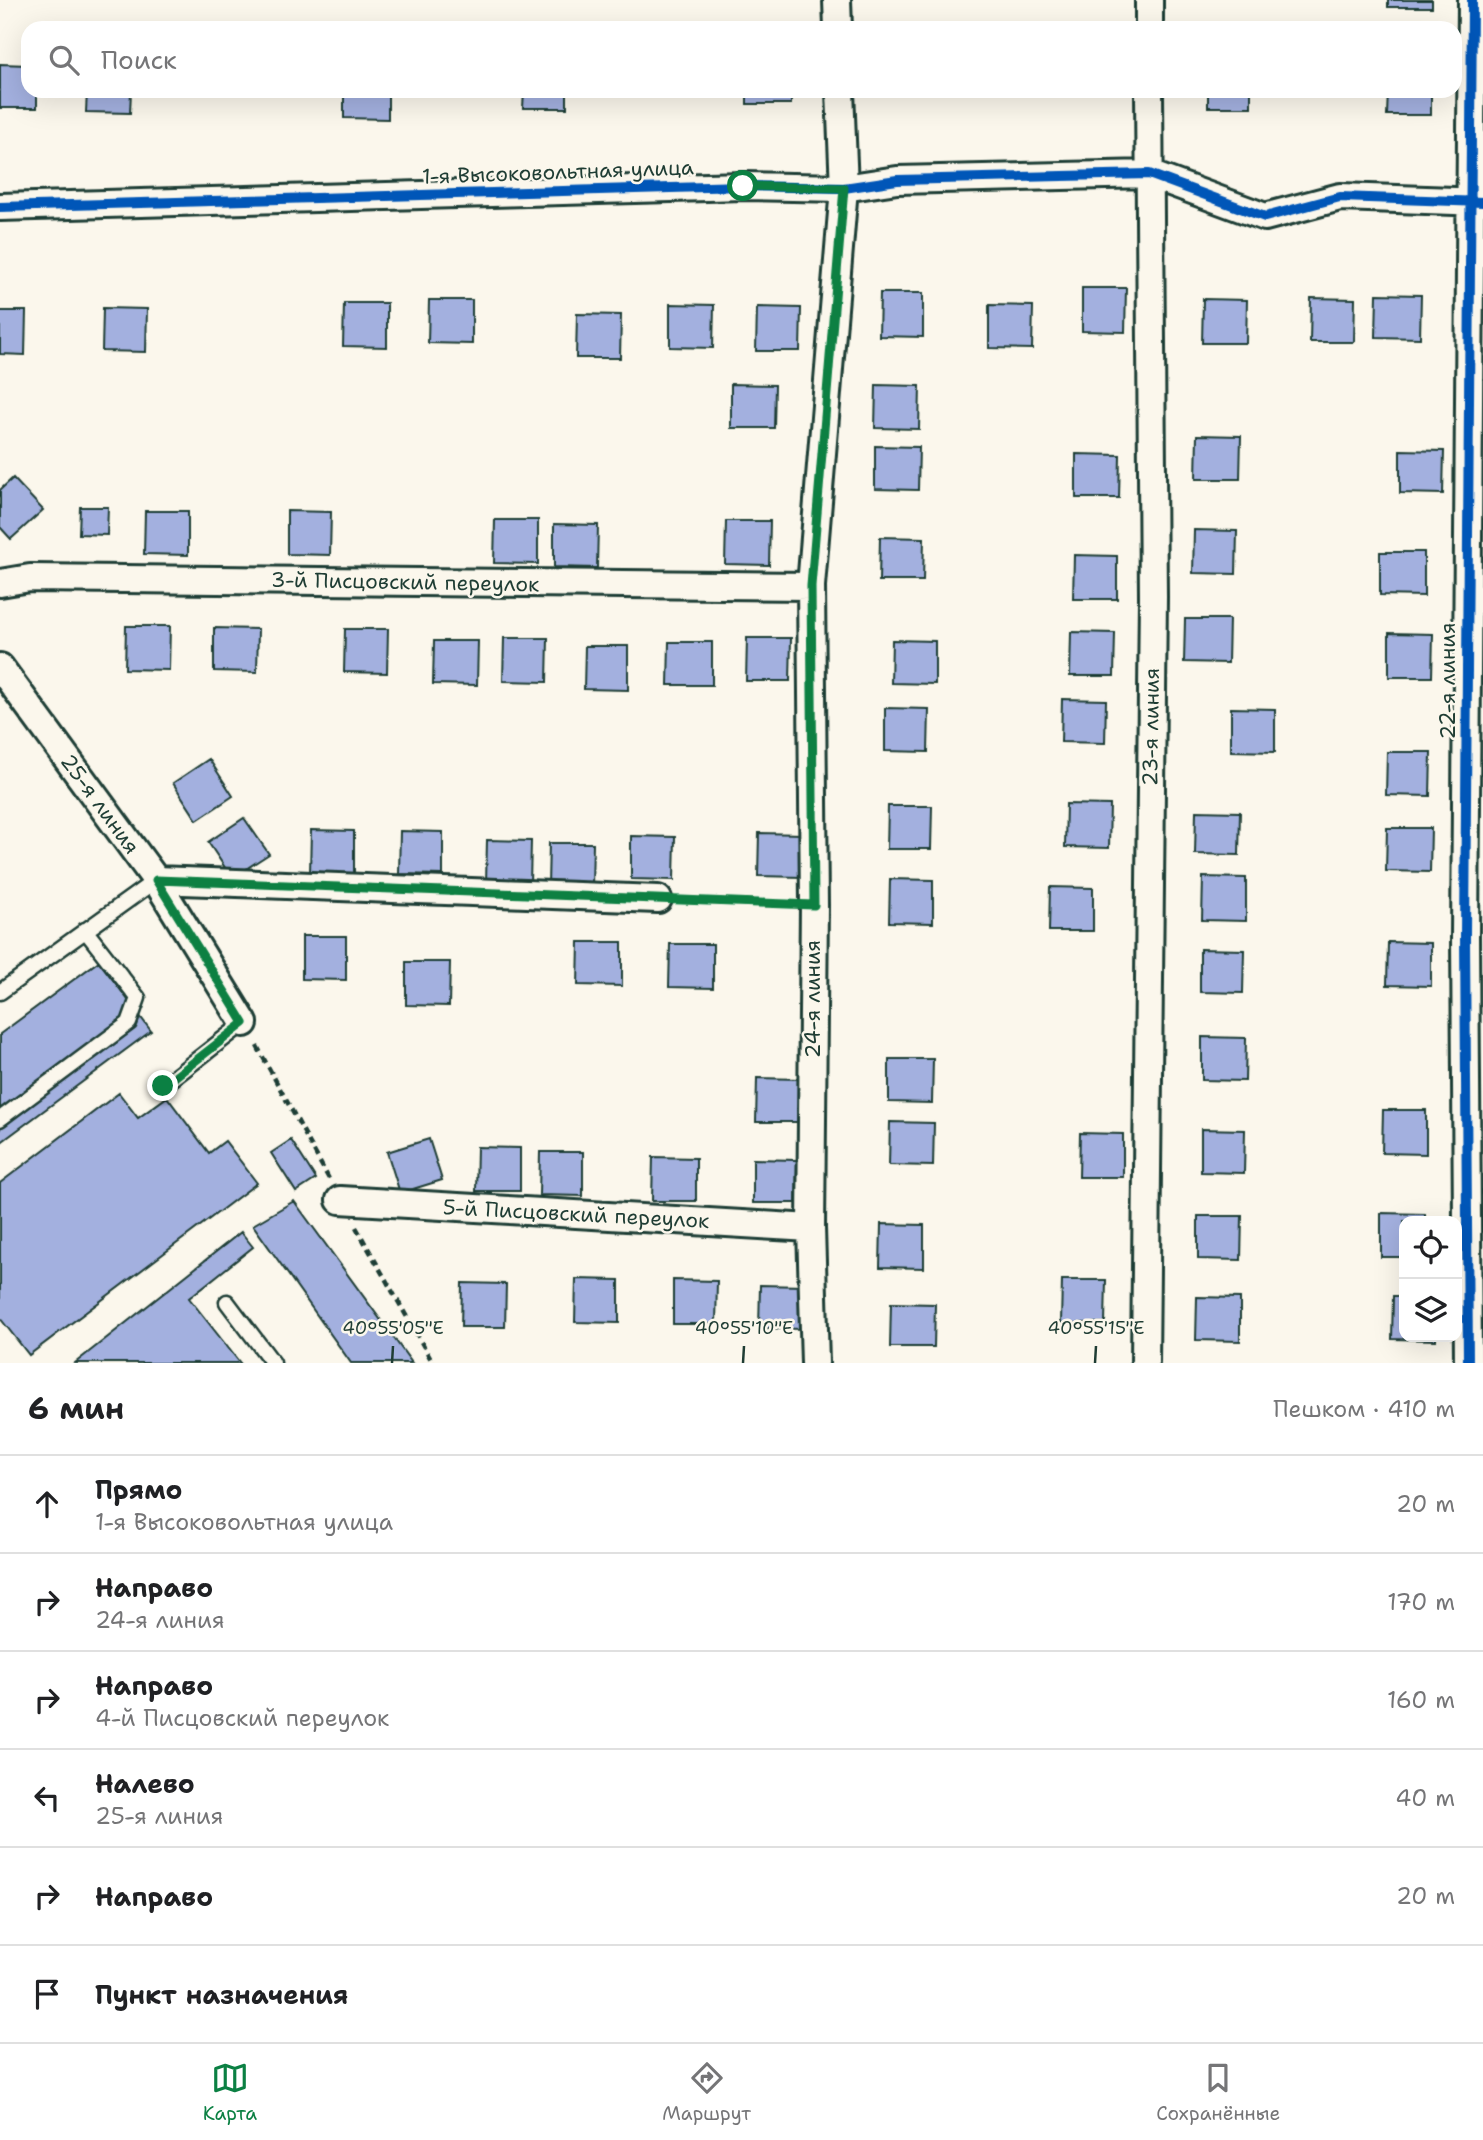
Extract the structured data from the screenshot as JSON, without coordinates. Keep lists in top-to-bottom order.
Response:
{
  "streets": {
    "street": [
      "1-я Высоковольтная улица",
      "3-й Писцовский переулок",
      "22-я линия",
      "23-я линия",
      "25-я линия",
      "24-я линия",
      "5-й Писцовский переулок"
    ]
  },
  "crossings": [
    ["1-я Высоковольтная улица", "22-я линия"],
    ["1-я Высоковольтная улица", "23-я линия"],
    ["1-я Высоковольтная улица", "24-я линия"],
    ["3-й Писцовский переулок", "24-я линия"],
    ["24-я линия", "5-й Писцовский переулок"]
  ],
  "page": {
    "search": "Поиск",
    "heading": ["6 мин", "Пешком · 410 m"],
    "list": [
      ["Прямо", "1-я Высоковольтная улица", "20 m"],
      ["Направо", "24-я линия", "170 m"],
      ["Направо", "4-й Писцовский переулок", "160 m"],
      ["Налево", "25-я линия", "40 m"],
      ["Направо", "20 m"],
      "Пункт назначения"
    ],
    "nav": ["Карта", "Маршрут", "Сохранённые"]
  },
  "coordinates": ["40°55'05\"E", "40°55'10\"E", "40°55'15\"E"]
}
